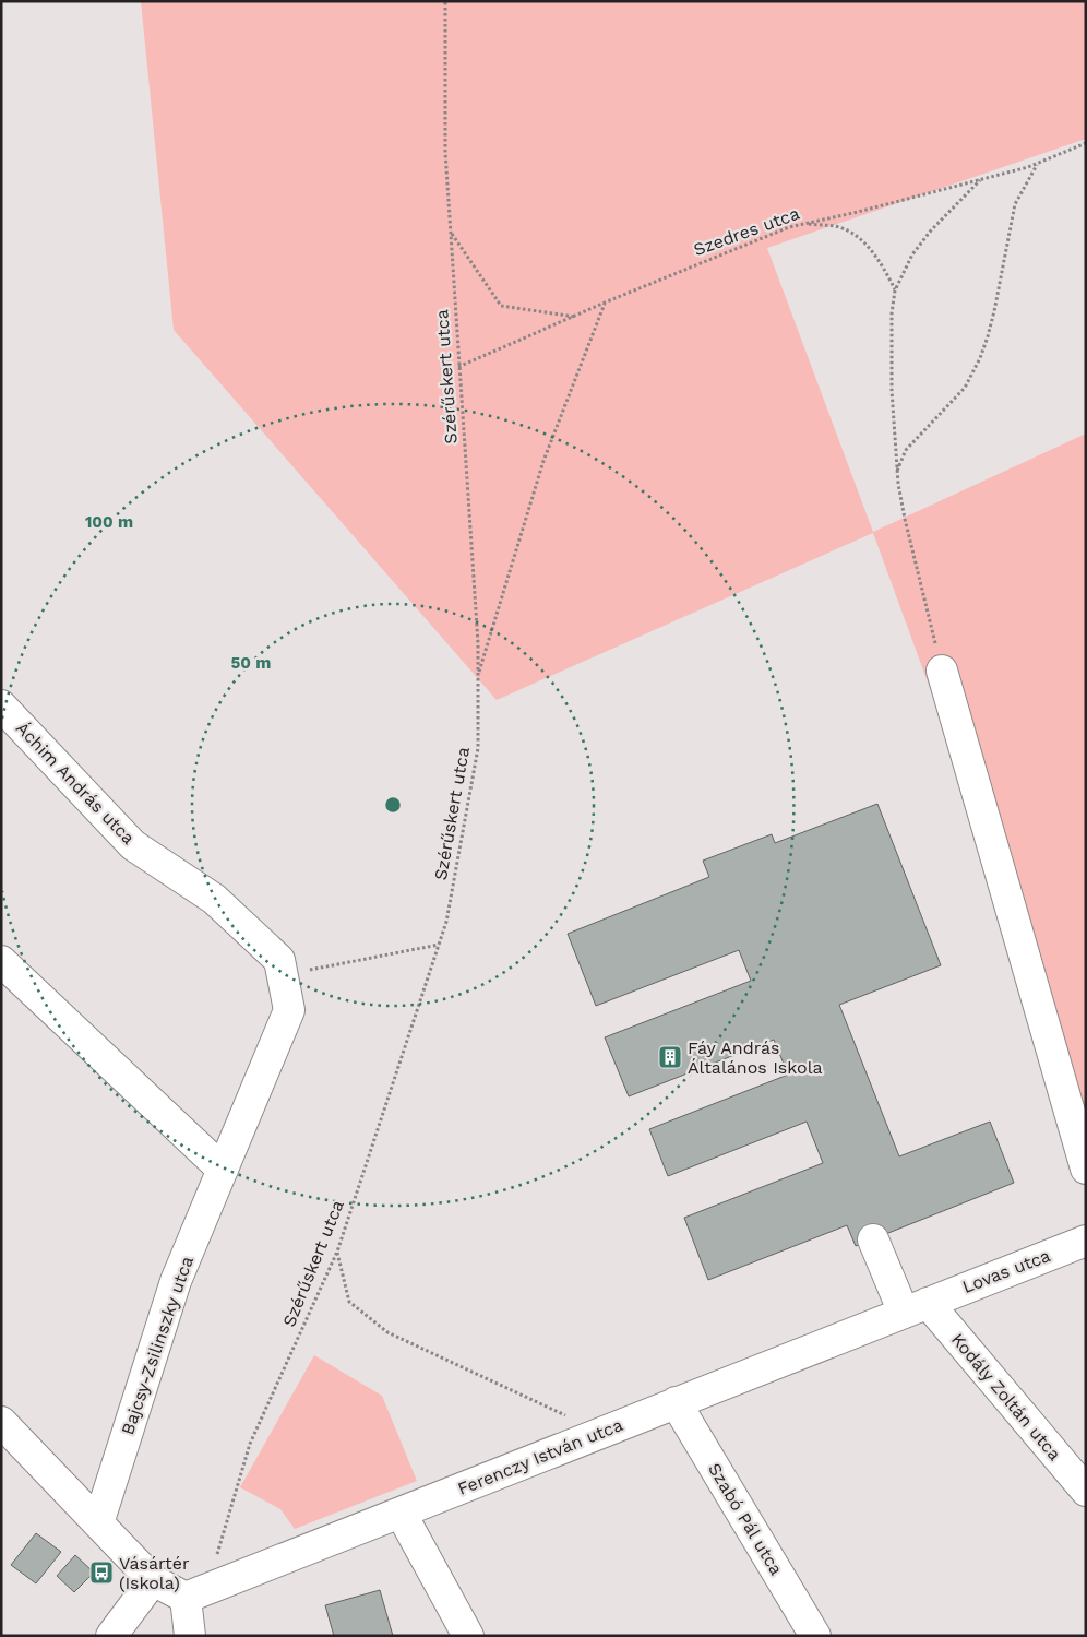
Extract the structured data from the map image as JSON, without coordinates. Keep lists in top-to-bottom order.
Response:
{
  "streets": {
    "street": [
      "Áchim András utca",
      "Lovas utca",
      "Bajcsy-Zsilinszky utca",
      "Kodály Zoltán utca",
      "Ferenczy István utca",
      "Szabó Pál utca"
    ],
    "path": ["Szedres utca", "Szérűskert utca"]
  },
  "crossings": [
    ["Szedres utca", "Szérűskert utca"],
    ["Szérűskert utca", "Ferenczy István utca"],
    ["Áchim András utca", "Bajcsy-Zsilinszky utca"],
    ["Lovas utca", "Kodály Zoltán utca"],
    ["Lovas utca", "Ferenczy István utca"],
    ["Kodály Zoltán utca", "Ferenczy István utca"],
    ["Ferenczy István utca", "Szabó Pál utca"]
  ],
  "places": {
    "building": ["Fáy András Általános Iskola"],
    "bus stop": ["Vásártér (Iskola)"]
  },
  "rings": ["100 m", "50 m"]
}
